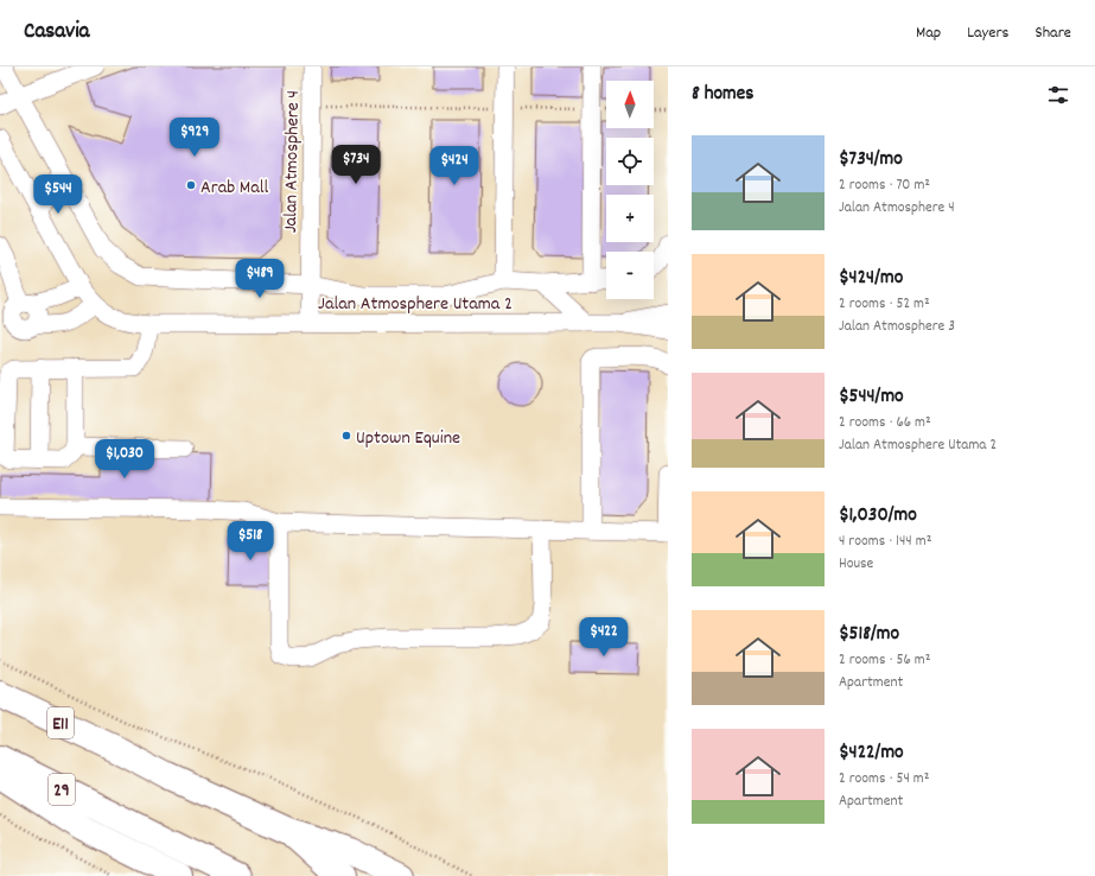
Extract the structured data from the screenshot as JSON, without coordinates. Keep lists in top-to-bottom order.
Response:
{
  "streets": {
    "highway": ["E11", "29"],
    "street": ["Jalan Atmosphere 4", "Jalan Atmosphere Utama 2"]
  },
  "crossings": [
    ["Jalan Atmosphere 4", "Jalan Atmosphere Utama 2"]
  ],
  "places": ["Arab Mall", "Uptown Equine"],
  "north": "top",
  "page": {
    "header": "Casavia",
    "nav": ["Map", "Layers", "Share"],
    "heading": "8 homes",
    "map_buttons": ["+", "−"],
    "price": [
      "$929",
      "$734",
      "$424",
      "$544",
      "$489",
      "$1,030",
      "$518",
      "$422"
    ],
    "list": [
      {
        "name": "$734/mo",
        "note": "2 rooms · 70 m² · Jalan Atmosphere 4"
      },
      {
        "name": "$424/mo",
        "note": "2 rooms · 52 m² · Jalan Atmosphere 3"
      },
      {
        "name": "$544/mo",
        "note": "2 rooms · 66 m² · Jalan Atmosphere Utama 2"
      },
      {
        "name": "$1,030/mo",
        "note": "4 rooms · 144 m² · House"
      },
      {
        "name": "$518/mo",
        "note": "2 rooms · 56 m² · Apartment"
      },
      {
        "name": "$422/mo",
        "note": "2 rooms · 54 m² · Apartment"
      }
    ]
  }
}
